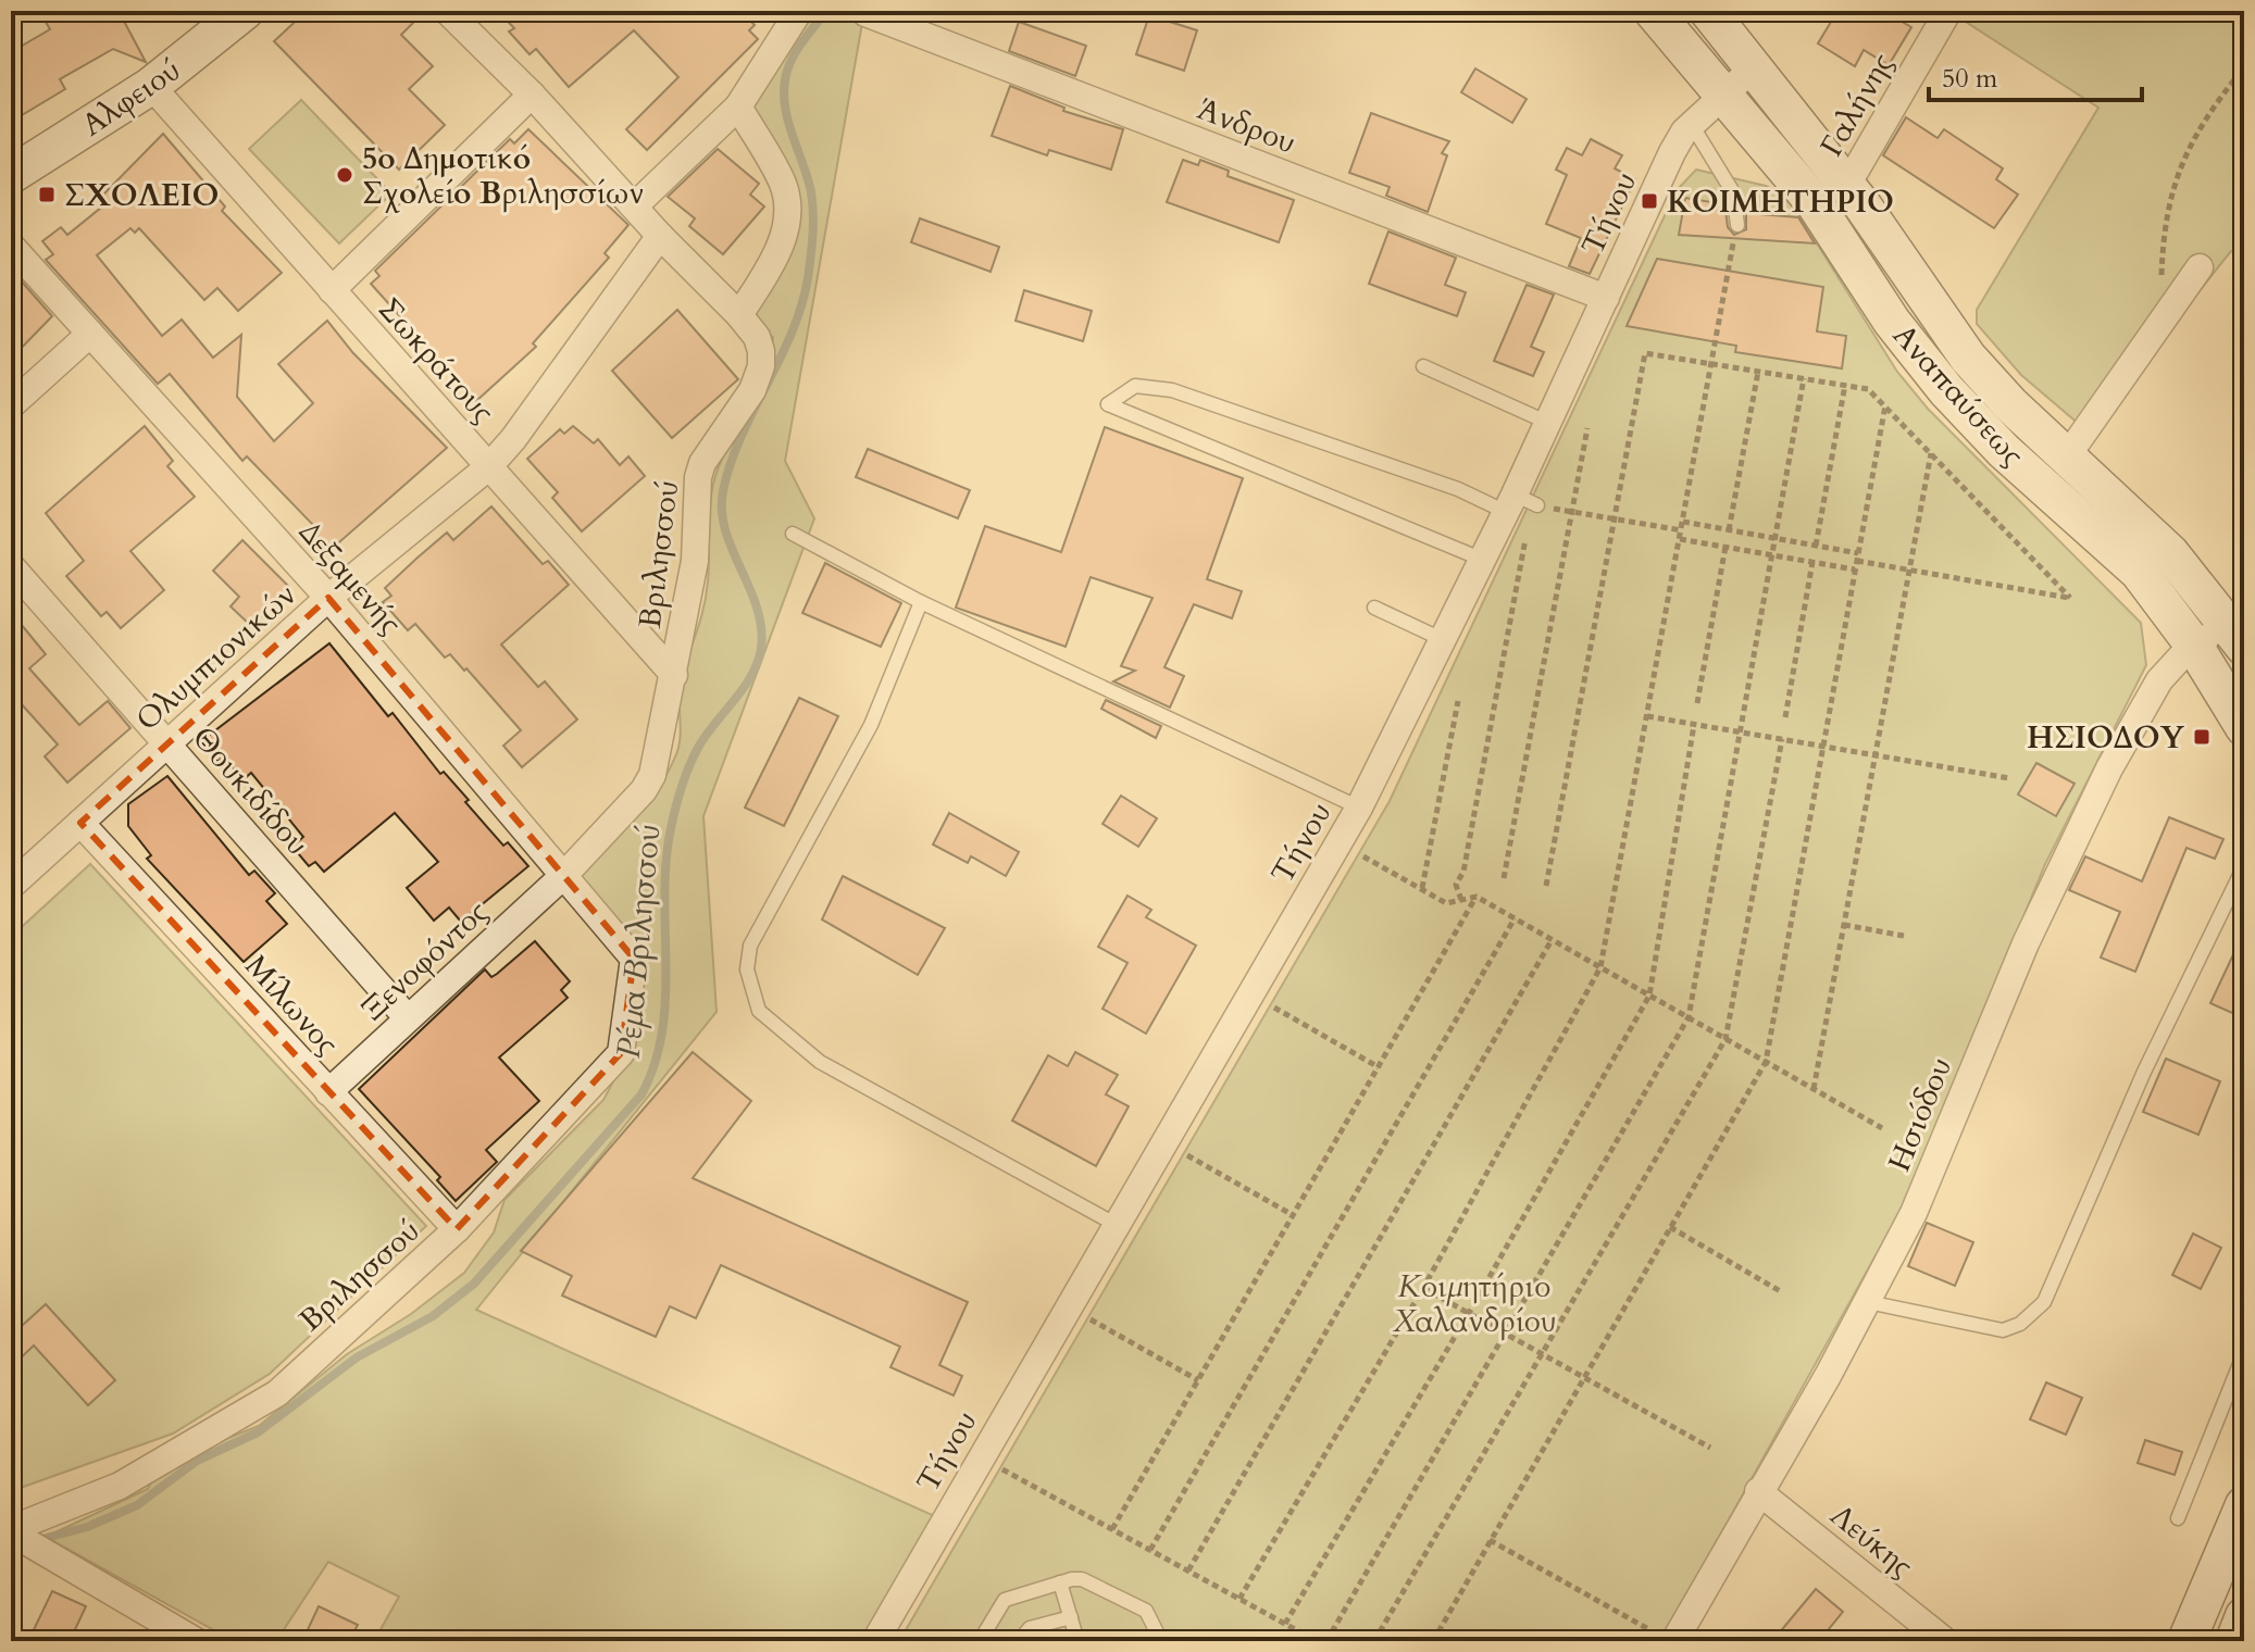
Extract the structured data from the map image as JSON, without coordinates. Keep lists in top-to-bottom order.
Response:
{
  "streets": {
    "main road": ["Αλφειού", "Αναπαύσεως"],
    "street": [
      "Γαλήνης",
      "Άνδρου",
      "Τήνου",
      "Σωκράτους",
      "Βριλησσού",
      "Δεξαμενής",
      "Ολυμπιονικών",
      "Θουκιδίδου",
      "Ξενοφόντος",
      "Μίλωνος",
      "Ησιόδου",
      "Λεύκης"
    ]
  },
  "crossings": [
    ["Αλφειού", "Σωκράτους"],
    ["Γαλήνης", "Αναπαύσεως"],
    ["Άνδρου", "Τήνου"],
    ["Τήνου", "Αναπαύσεως"],
    ["Σωκράτους", "Βριλησσού"],
    ["Σωκράτους", "Ολυμπιονικών"],
    ["Αναπαύσεως", "Ησιόδου"],
    ["Βριλησσού", "Δεξαμενής"],
    ["Βριλησσού", "Ολυμπιονικών"],
    ["Βριλησσού", "Ξενοφόντος"],
    ["Βριλησσού", "Μίλωνος"],
    ["Δεξαμενής", "Ολυμπιονικών"],
    ["Δεξαμενής", "Ξενοφόντος"],
    ["Ολυμπιονικών", "Θουκιδίδου"],
    ["Ολυμπιονικών", "Μίλωνος"],
    ["Θουκιδίδου", "Ξενοφόντος"],
    ["Ξενοφόντος", "Μίλωνος"],
    ["Ησιόδου", "Λεύκης"]
  ],
  "water": ["Ρέμα Βριλησσού"],
  "parks": ["Κοιμητήριο Χαλανδρίου"],
  "places": {
    "other": ["5ο Δημοτικό Σχολείο Βριλησσίων"],
    "transit": ["ΣΧΟΛΕΙΟ", "ΚΟΙΜΗΤΗΡΙΟ", "ΗΣΙΟΔΟΥ"]
  },
  "scale_bar": "50 m"
}
